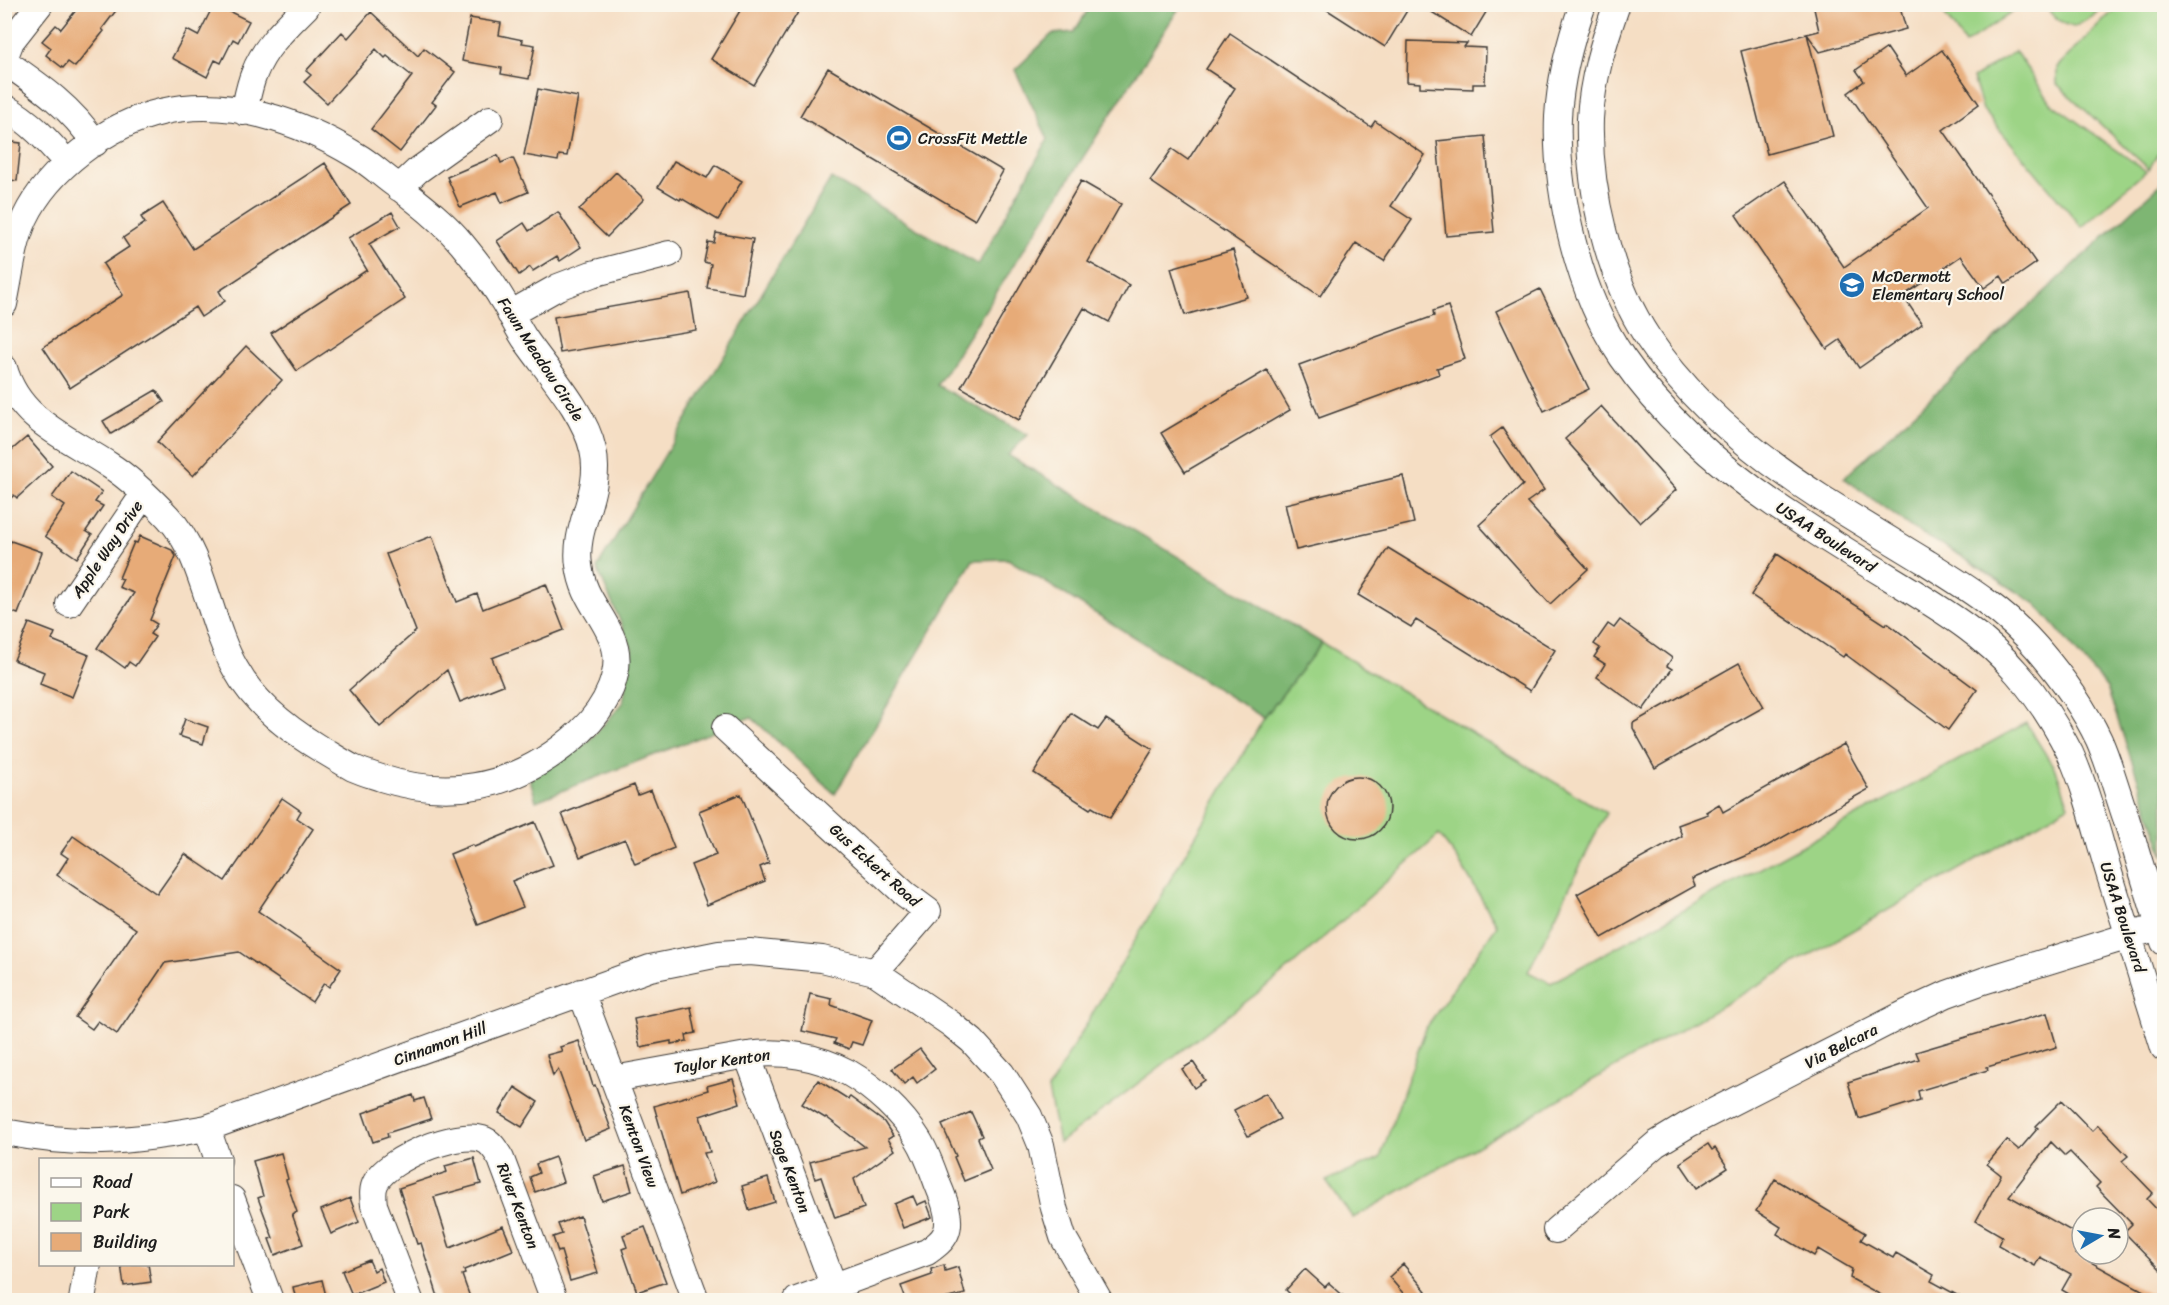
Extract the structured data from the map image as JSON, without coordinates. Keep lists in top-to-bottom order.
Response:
{
  "streets": {
    "street": [
      "Fawn Meadow Circle",
      "USAA Boulevard",
      "Apple Way Drive",
      "Gus Eckert Road",
      "Cinnamon Hill",
      "Via Belcara",
      "Taylor Kenton",
      "Kenton View",
      "Sage Kenton",
      "River Kenton"
    ]
  },
  "crossings": [
    ["Fawn Meadow Circle", "Apple Way Drive"],
    ["USAA Boulevard", "Via Belcara"],
    ["Gus Eckert Road", "Cinnamon Hill"],
    ["Cinnamon Hill", "Kenton View"],
    ["Taylor Kenton", "Kenton View"],
    ["Taylor Kenton", "Sage Kenton"]
  ],
  "places": {
    "sports": ["CrossFit Mettle"],
    "school or university": ["McDermott Elementary School"]
  },
  "legend": ["Road", "Park", "Building"],
  "north": "right"
}
